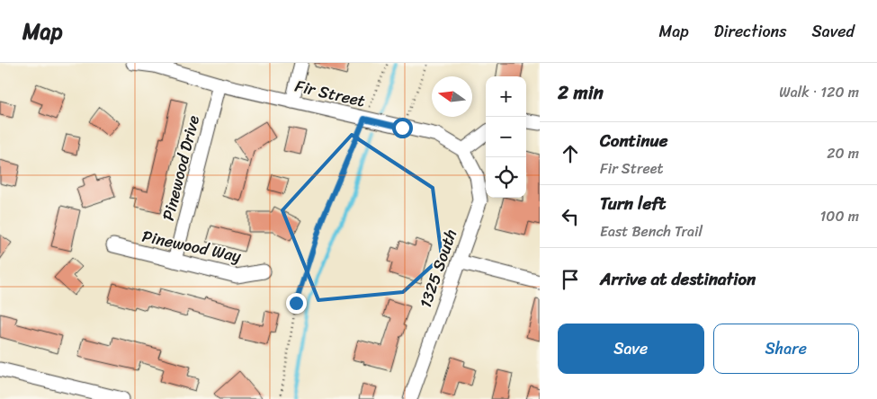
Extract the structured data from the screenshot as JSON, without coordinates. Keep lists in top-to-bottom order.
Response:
{
  "streets": {
    "street": [
      "Fir Street",
      "Pinewood Drive",
      "Pinewood Way",
      "1325 South"
    ]
  },
  "crossings": [
    ["Fir Street", "Pinewood Drive"],
    ["Fir Street", "1325 South"],
    ["Pinewood Drive", "Pinewood Way"]
  ],
  "north": "left",
  "page": {
    "header": "Map",
    "nav": ["Map", "Directions", "Saved"],
    "heading": ["2 min", "Walk · 120 m"],
    "map_buttons": ["+", "−"],
    "list": [
      ["Continue", "Fir Street", "20 m"],
      ["Turn left", "East Bench Trail", "100 m"],
      "Arrive at destination"
    ],
    "buttons": ["Save", "Share"]
  }
}
